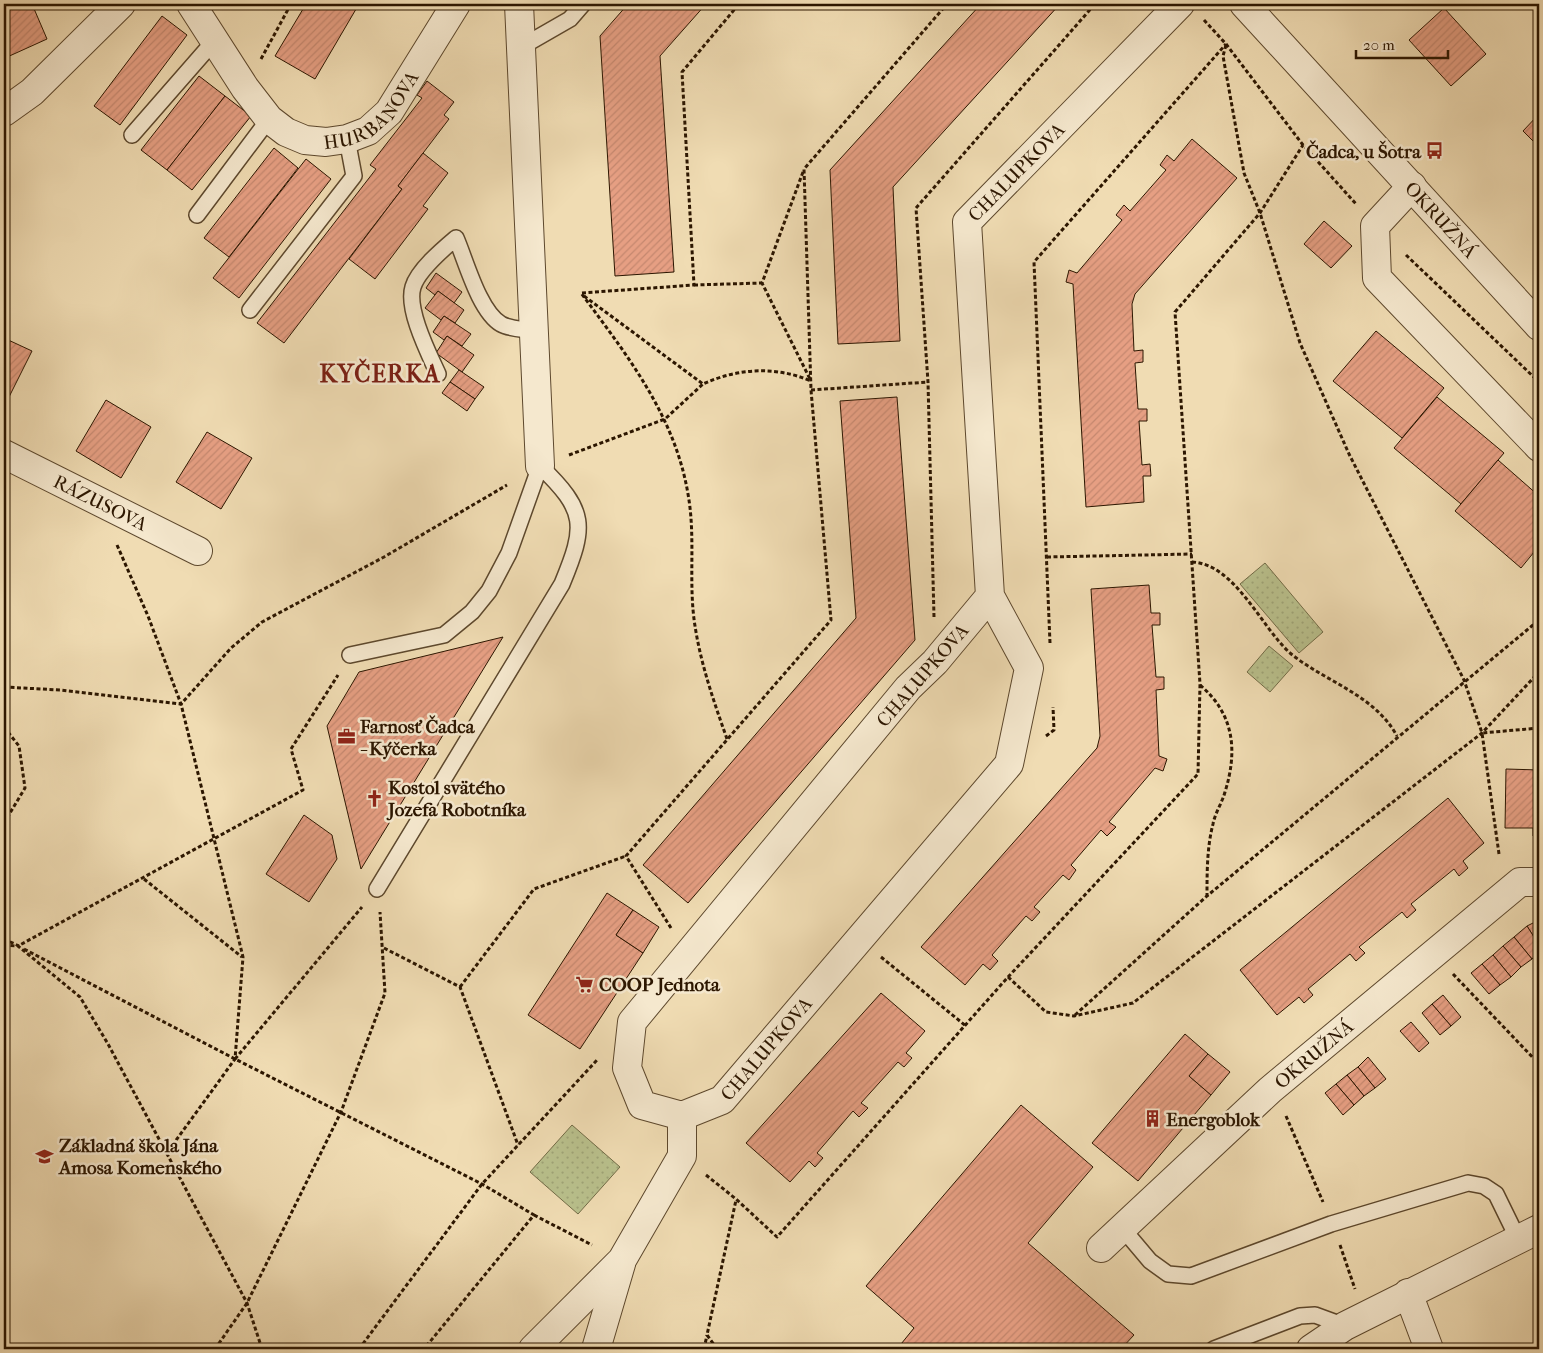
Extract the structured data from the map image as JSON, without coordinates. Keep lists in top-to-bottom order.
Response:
{
  "streets": {
    "street": [
      "HURBANOVA",
      "CHALUPKOVA",
      "OKRUŽNÁ",
      "RÁZUSOVA"
    ]
  },
  "districts": ["KYČERKA"],
  "places": {
    "bus stop": ["Čadca, u Šotra"],
    "office": ["Farnosť Čadca - Kýčerka"],
    "church": ["Kostol svätého Jozefa Robotníka"],
    "supermarket": ["COOP Jednota"],
    "building": ["Energoblok"],
    "school or university": ["Základná škola Jána Amosa Komenského"]
  },
  "scale_bar": "20 m"
}
